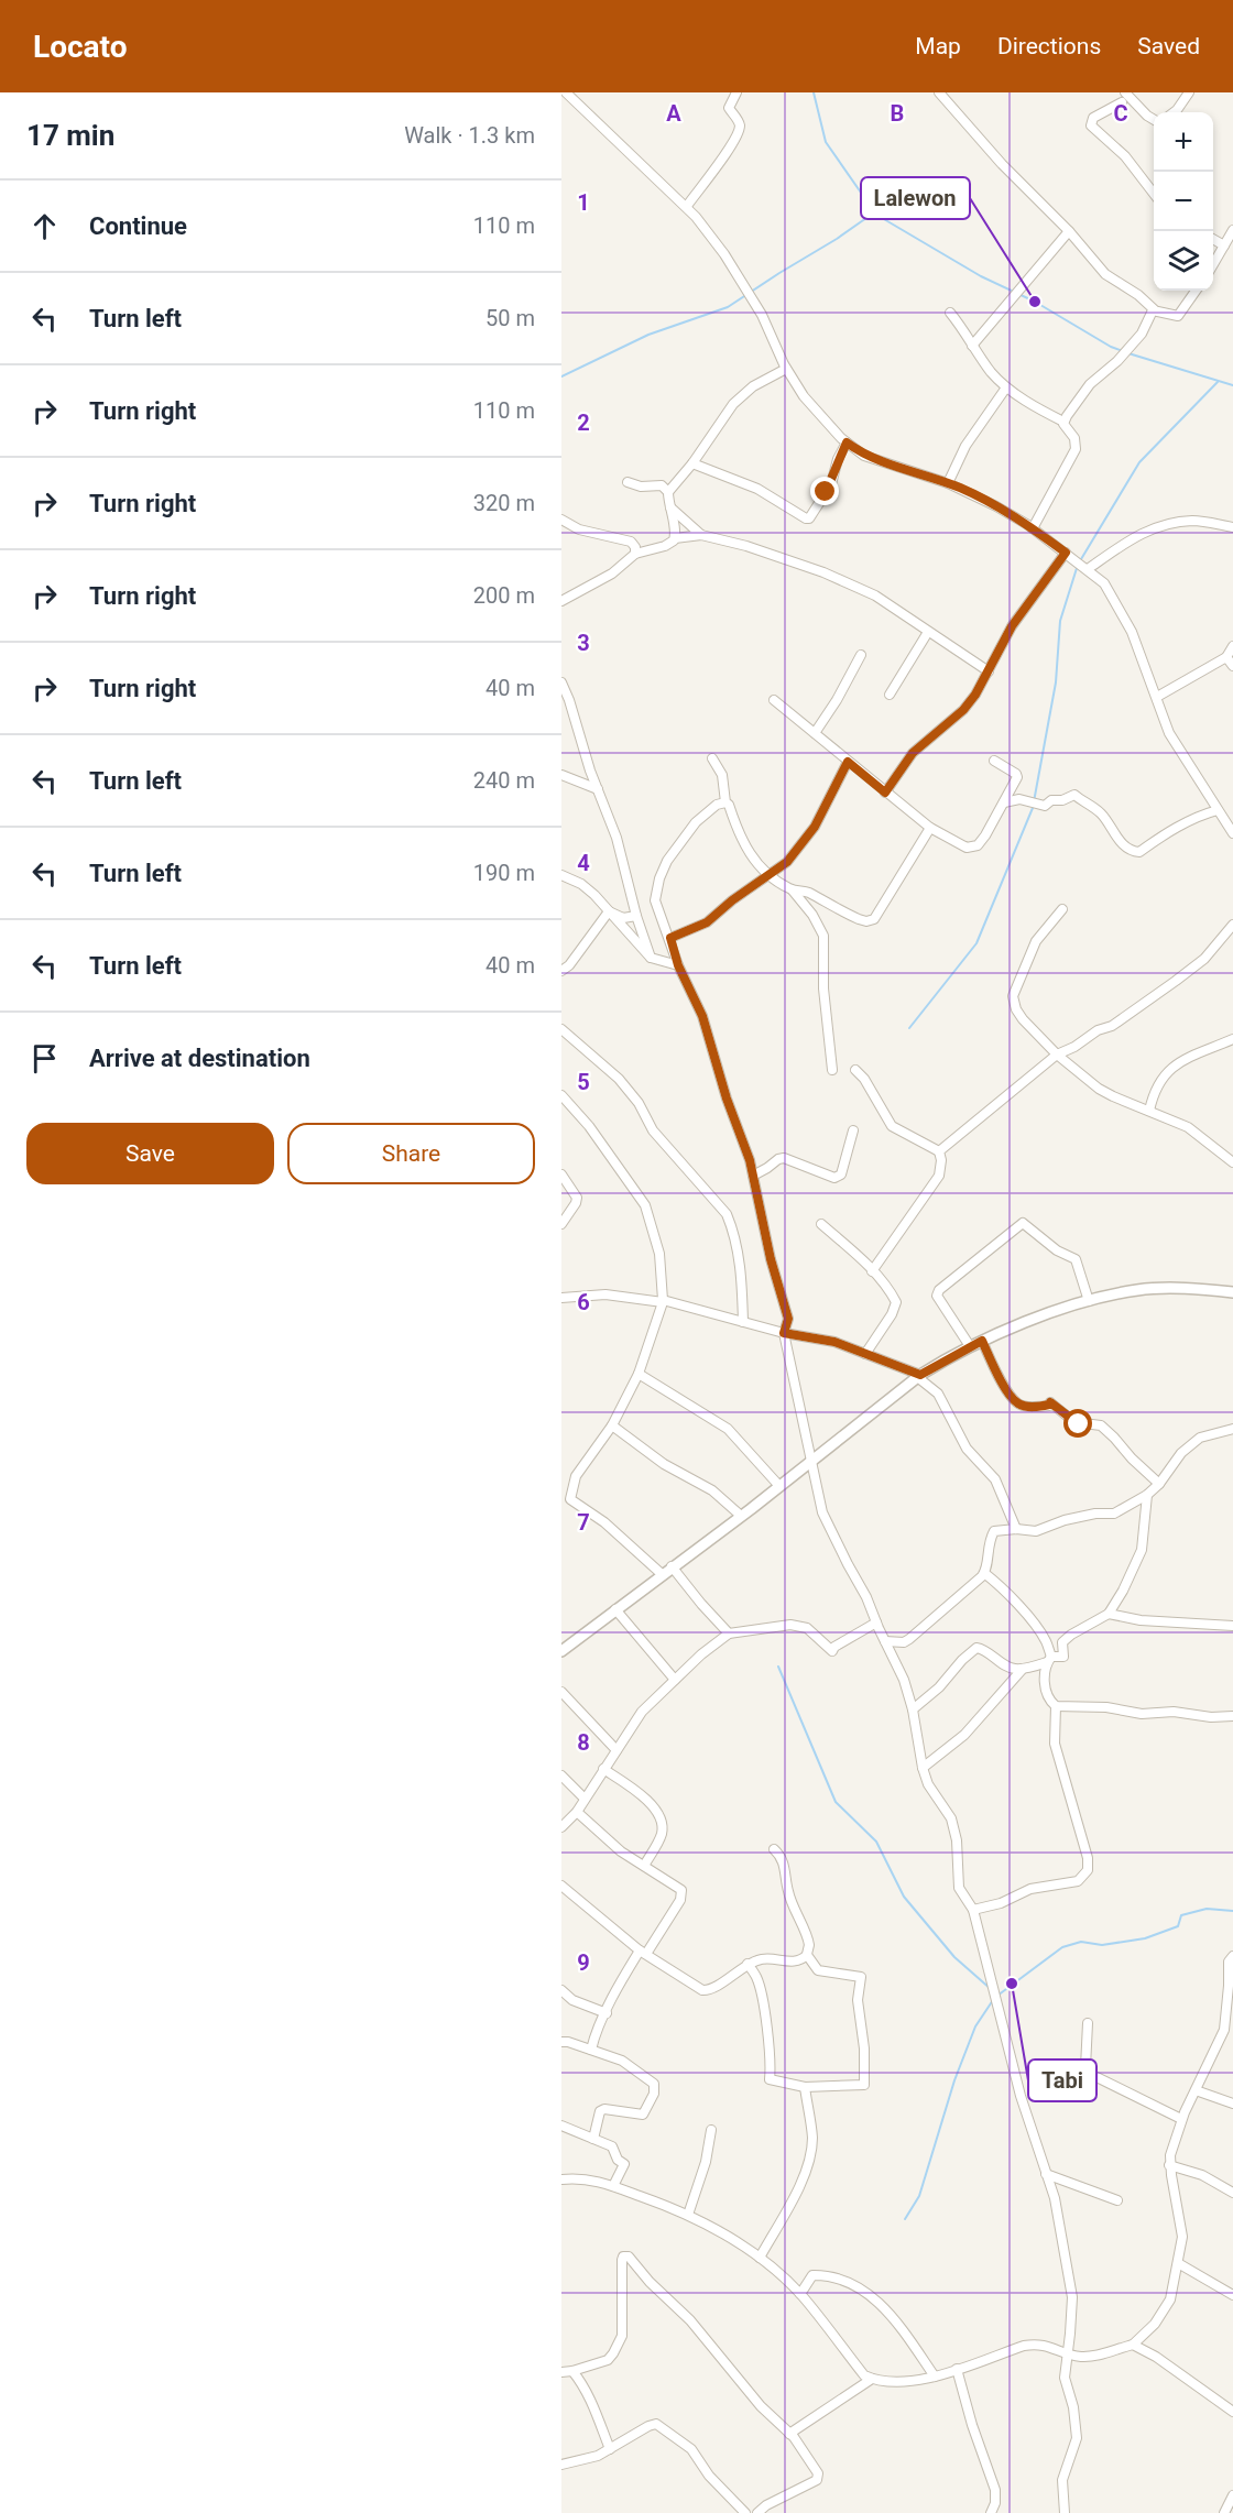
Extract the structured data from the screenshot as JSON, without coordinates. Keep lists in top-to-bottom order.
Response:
{
  "places": ["Lalewon", "Tabi"],
  "page": {
    "header": "Locato",
    "nav": ["Map", "Directions", "Saved"],
    "heading": ["17 min", "Walk · 1.3 km"],
    "map_buttons": ["+", "−"],
    "list": [
      ["Continue", "110 m"],
      ["Turn left", "50 m"],
      ["Turn right", "110 m"],
      ["Turn right", "320 m"],
      ["Turn right", "200 m"],
      ["Turn right", "40 m"],
      ["Turn left", "240 m"],
      ["Turn left", "190 m"],
      ["Turn left", "40 m"],
      "Arrive at destination"
    ],
    "buttons": ["Save", "Share"]
  },
  "grid": {
    "columns": ["A", "B", "C"],
    "rows": [
      "1",
      "2",
      "3",
      "4",
      "5",
      "6",
      "7",
      "8",
      "9"
    ]
  }
}
